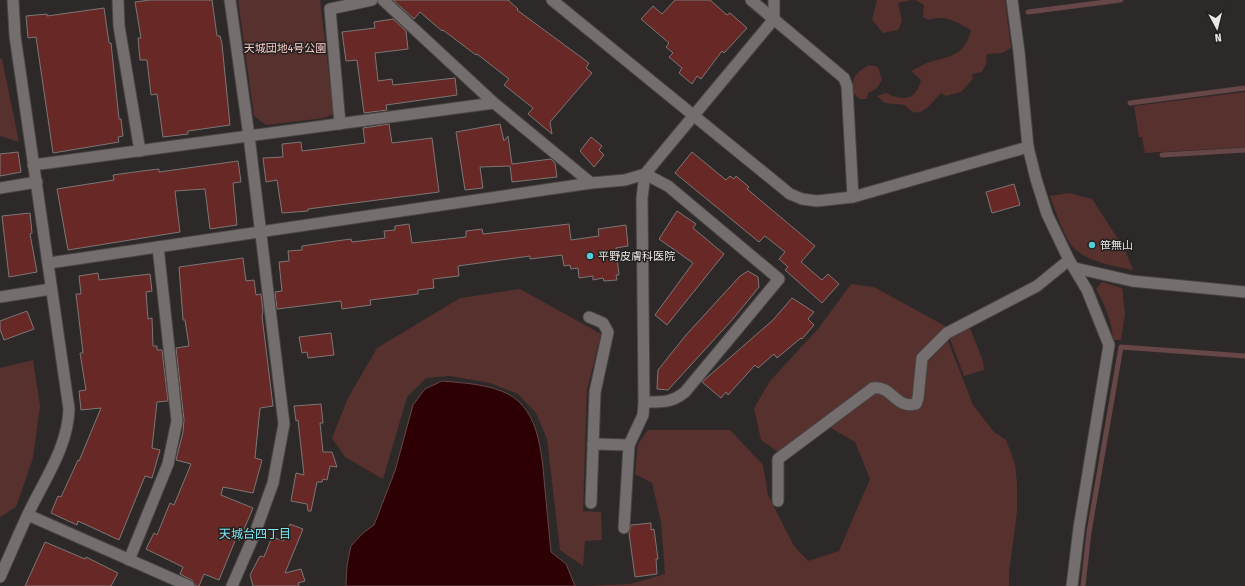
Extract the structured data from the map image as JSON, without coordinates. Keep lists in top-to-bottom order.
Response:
{
  "districts": ["天城台四丁目"],
  "parks": ["天城団地4号公園"],
  "places": ["笹無山", "平野皮膚科医院"],
  "north": "bottom"
}
